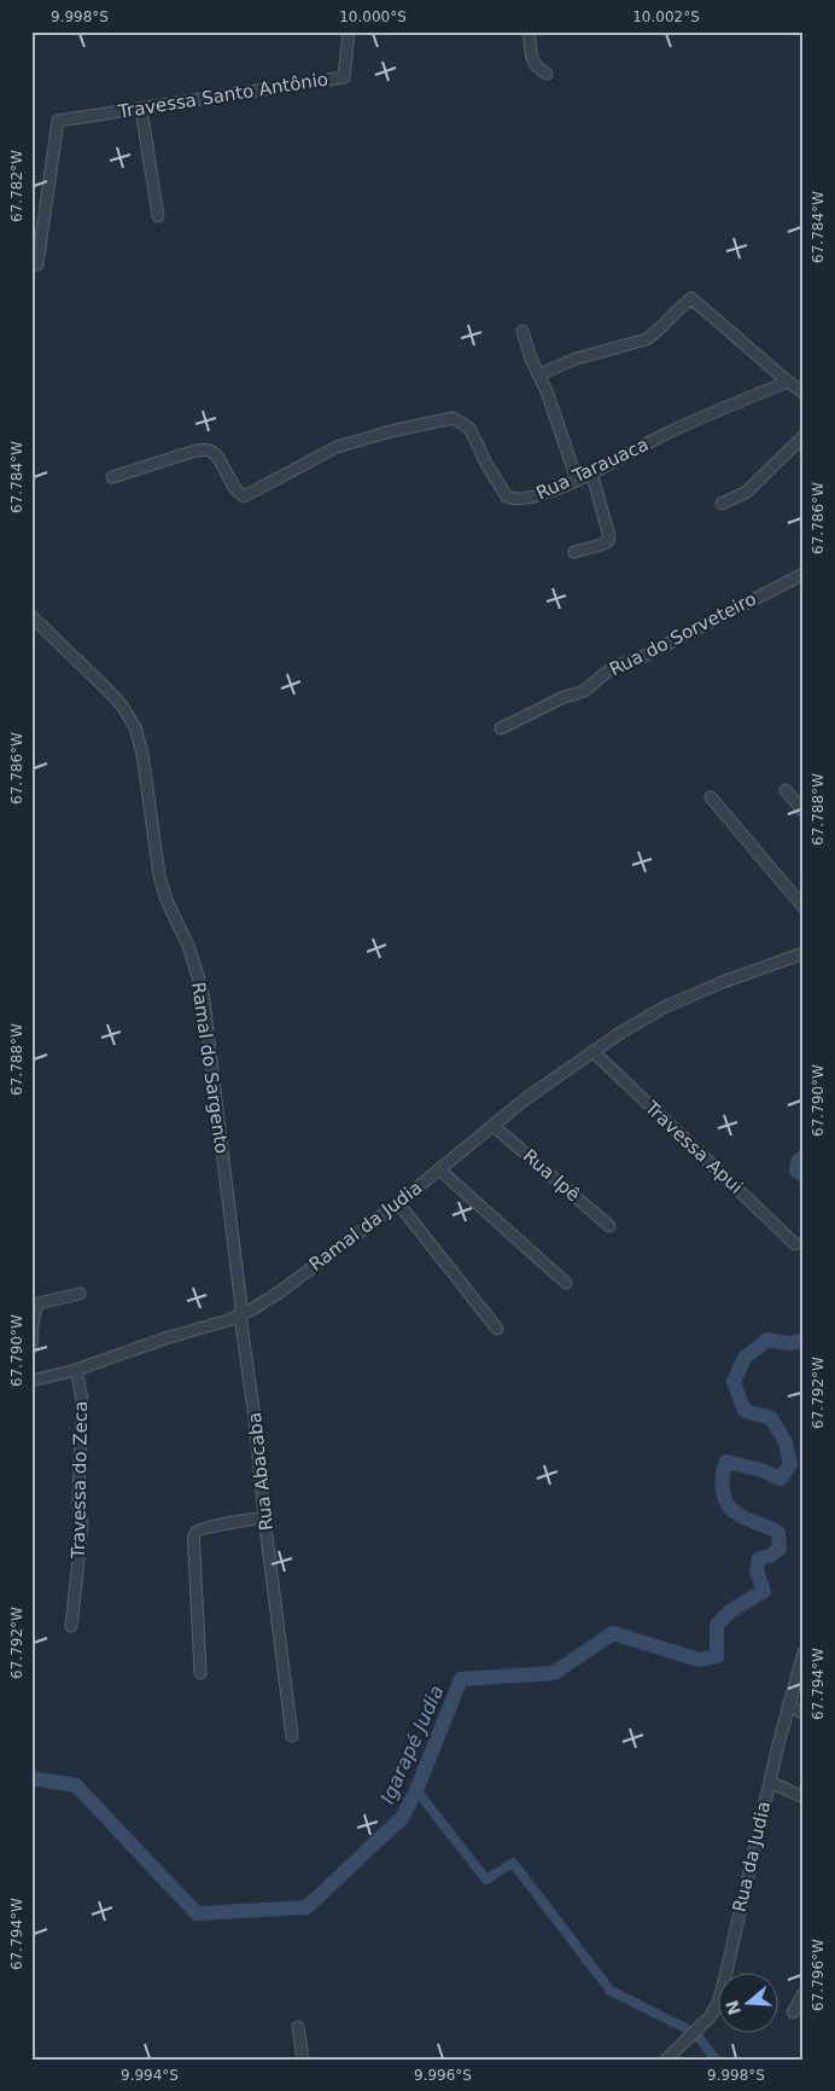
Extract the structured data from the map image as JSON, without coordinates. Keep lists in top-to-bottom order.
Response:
{
  "streets": {
    "street": [
      "Travessa Santo Antônio",
      "Rua Tarauaca",
      "Rua do Sorveteiro",
      "Ramal do Sargento",
      "Travessa Apui",
      "Rua Ipê",
      "Ramal da Judia",
      "Rua Abacaba",
      "Travessa do Zeca",
      "Rua da Judia"
    ]
  },
  "crossings": [
    ["Ramal do Sargento", "Ramal da Judia"],
    ["Ramal do Sargento", "Rua Abacaba"],
    ["Travessa Apui", "Ramal da Judia"],
    ["Rua Ipê", "Ramal da Judia"],
    ["Ramal da Judia", "Rua Abacaba"],
    ["Ramal da Judia", "Travessa do Zeca"]
  ],
  "water": ["Igarapé Judia"],
  "north": "left",
  "coordinates": [
    "9.998°S",
    "10.000°S",
    "10.002°S",
    "67.782°W",
    "67.784°W",
    "67.786°W",
    "67.788°W",
    "67.790°W",
    "67.792°W",
    "67.794°W",
    "67.796°W",
    "9.994°S",
    "9.996°S"
  ]
}
